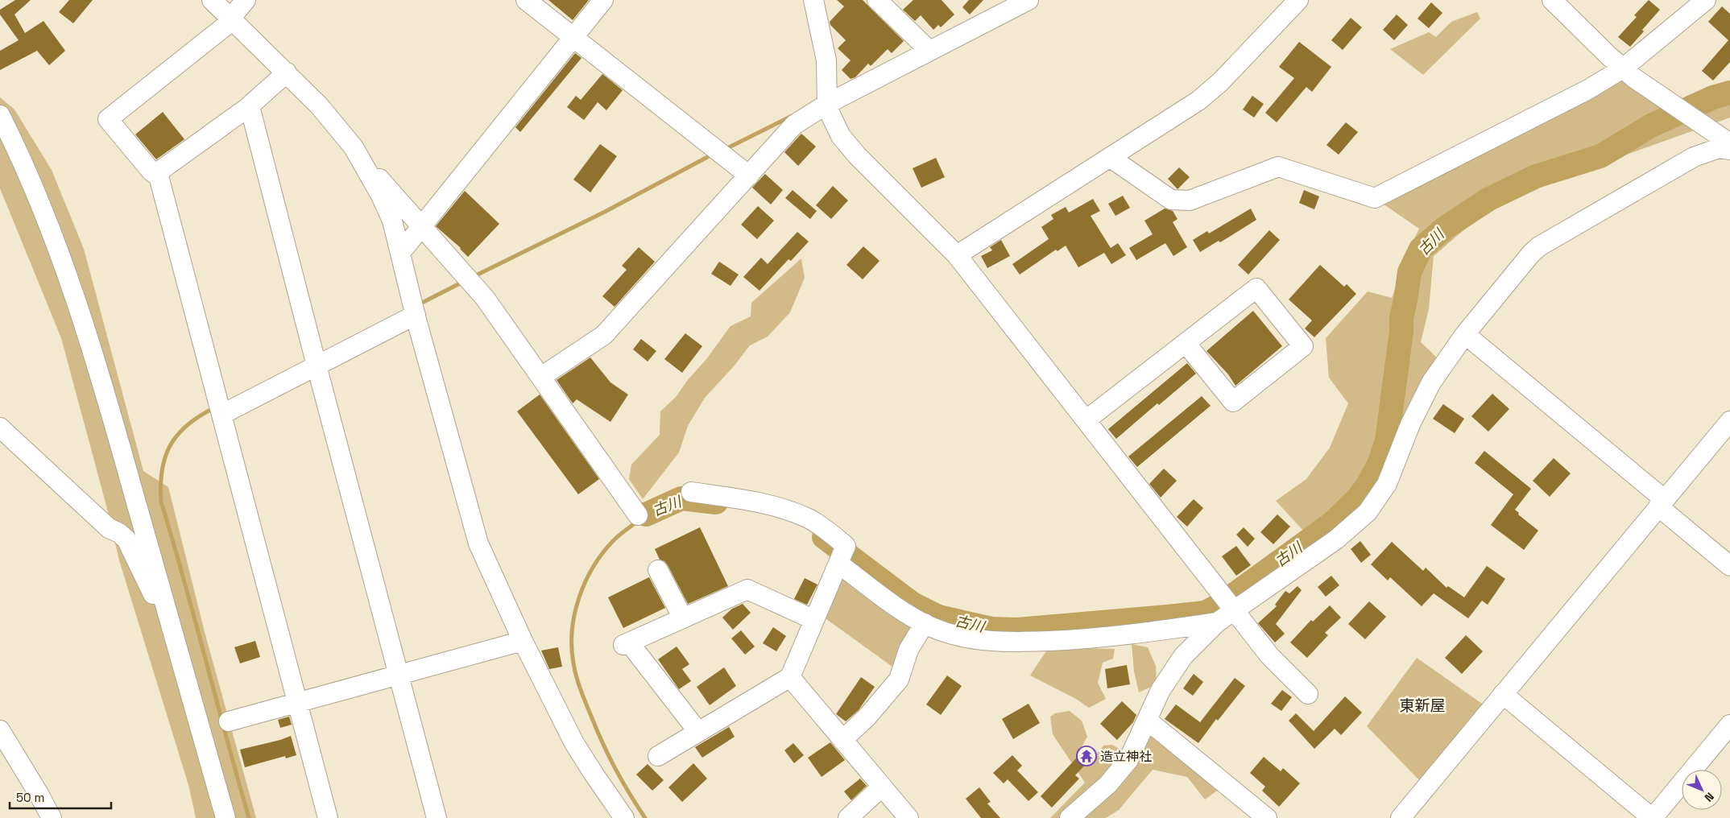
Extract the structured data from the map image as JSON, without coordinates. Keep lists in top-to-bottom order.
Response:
{
  "districts": ["東新屋"],
  "water": ["古川"],
  "places": {
    "temple": ["造立神社"]
  },
  "scale_bar": "50 m",
  "north": "bottom right"
}
